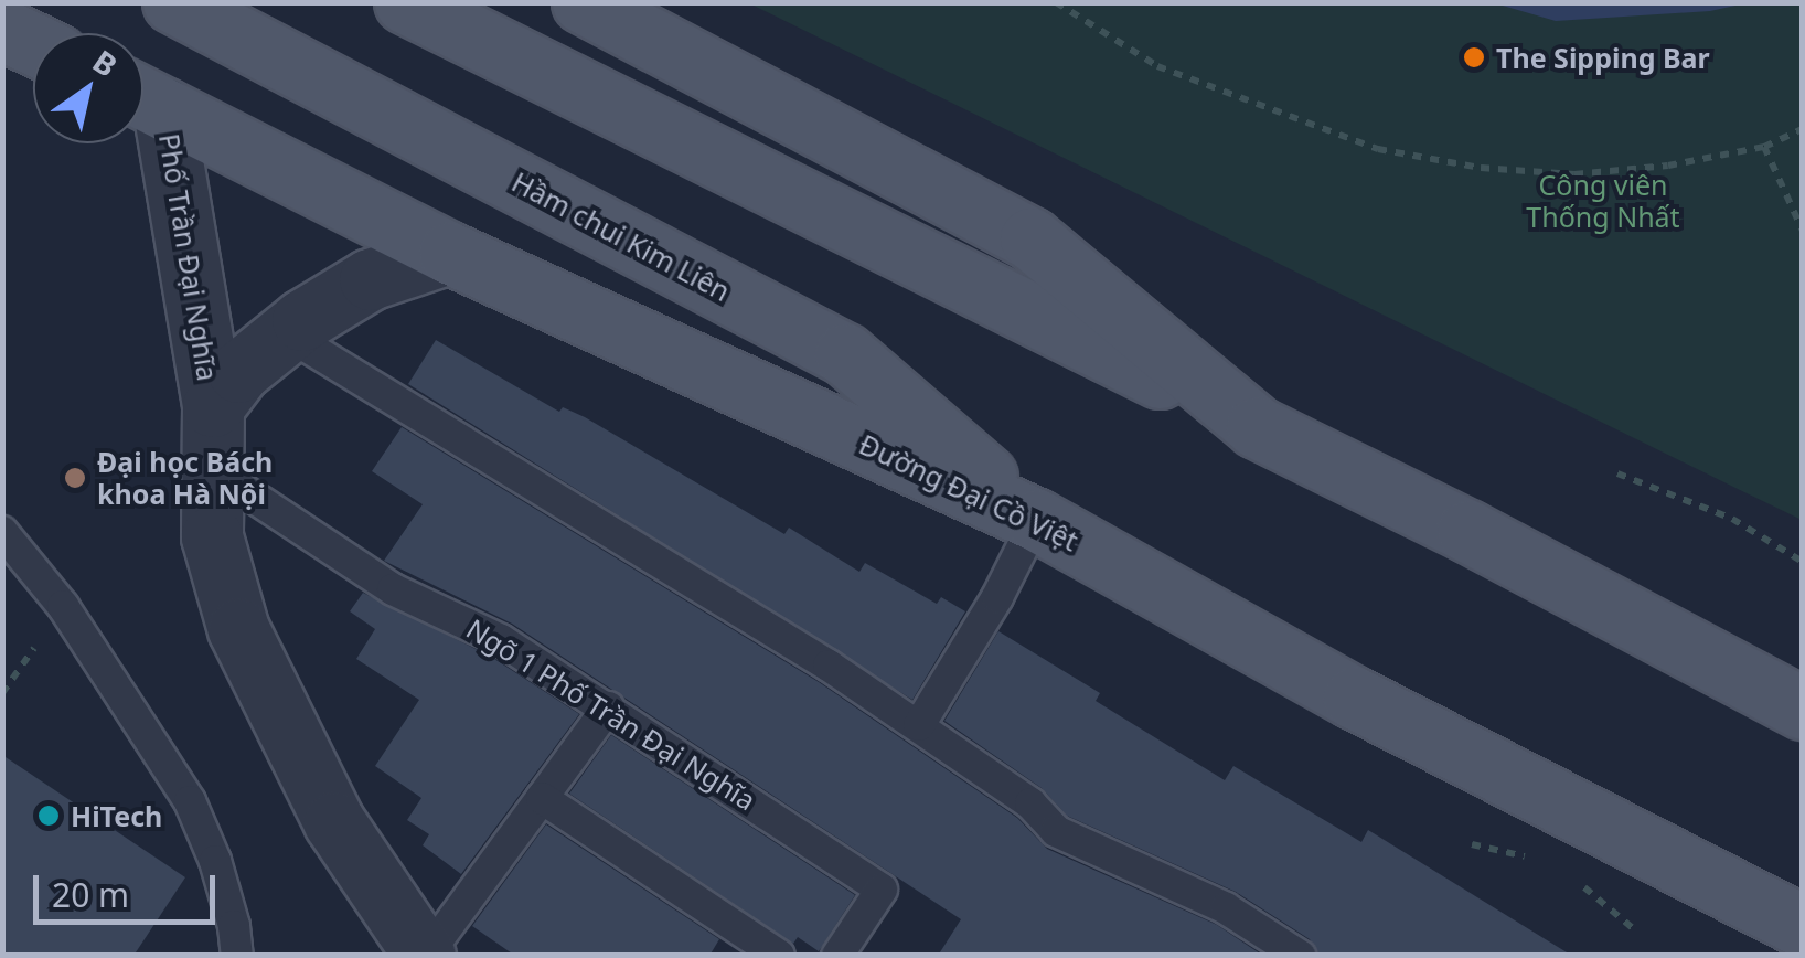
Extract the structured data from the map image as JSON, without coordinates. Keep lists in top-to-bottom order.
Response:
{
  "streets": {
    "main road": ["Hầm chui Kim Liên", "Đường Đại Cồ Việt"],
    "street": ["Phố Trần Đại Nghĩa"],
    "lane": ["Ngõ 1 Phố Trần Đại Nghĩa"]
  },
  "crossings": [
    ["Hầm chui Kim Liên", "Đường Đại Cồ Việt"],
    ["Phố Trần Đại Nghĩa", "Đường Đại Cồ Việt"],
    ["Phố Trần Đại Nghĩa", "Ngõ 1 Phố Trần Đại Nghĩa"]
  ],
  "parks": ["Công viên Thống Nhất"],
  "places": ["The Sipping Bar", "Đại học Bách khoa Hà Nội", "HiTech"],
  "scale_bar": "20 m",
  "north": "top right"
}
